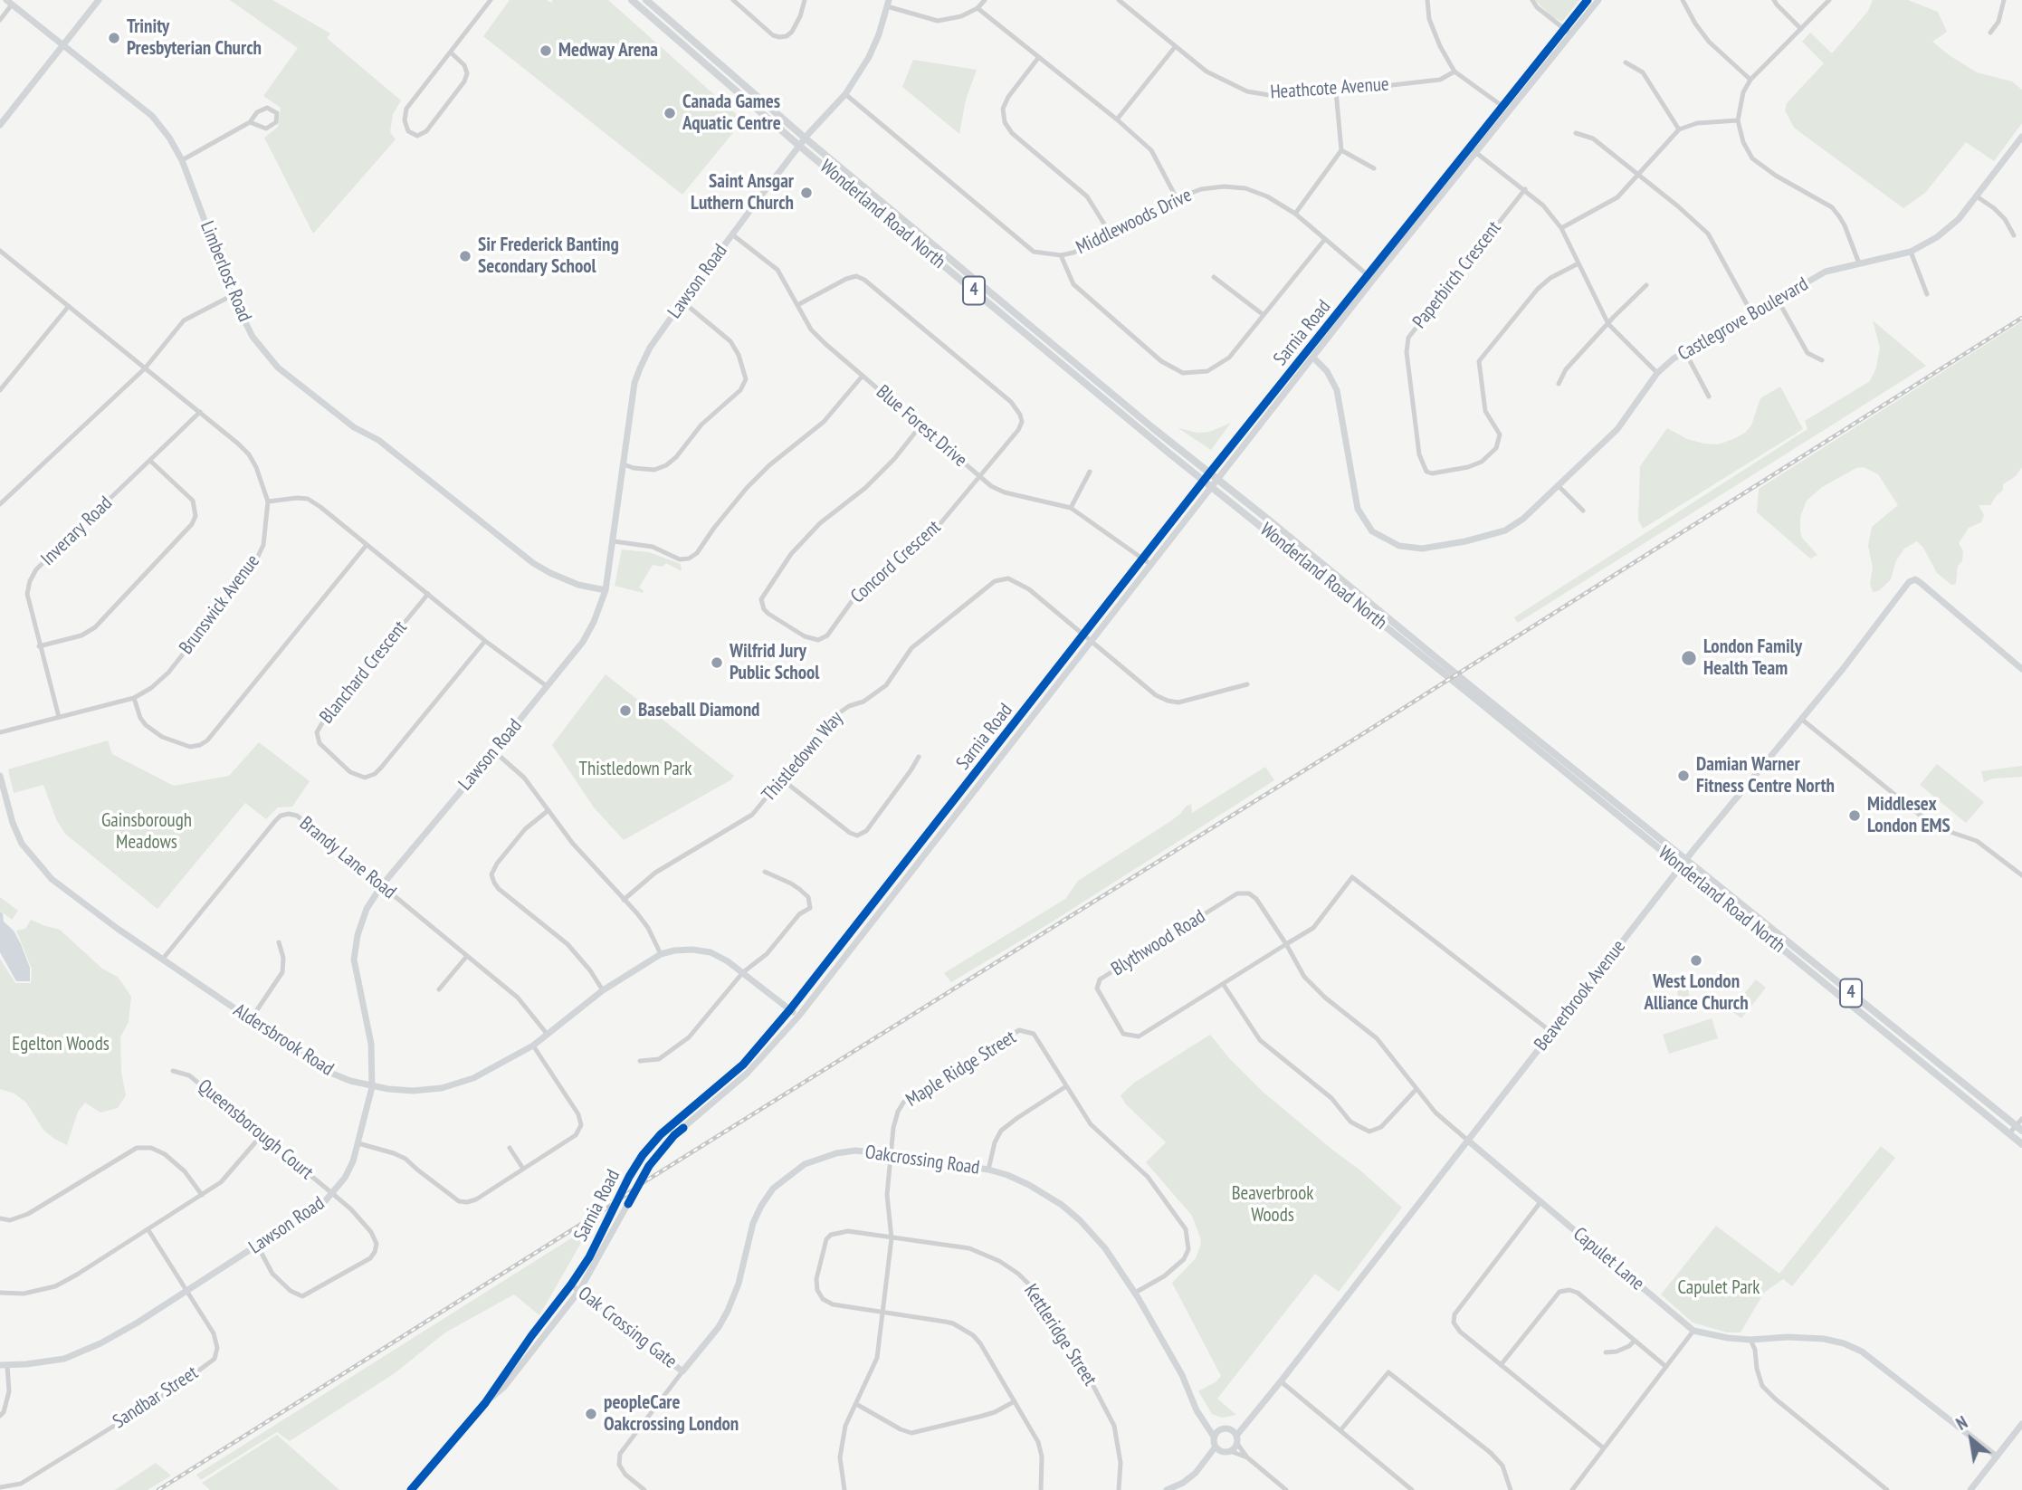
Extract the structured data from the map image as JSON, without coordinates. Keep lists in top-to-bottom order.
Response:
{
  "streets": {
    "main road": ["Wonderland Road North", "4"],
    "street": [
      "Heathcote Avenue",
      "Middlewoods Drive",
      "Limberlost Road",
      "Paperbirch Crescent",
      "Lawson Road",
      "Castlegrove Boulevard",
      "Sarnia Road",
      "Blue Forest Drive",
      "Inverary Road",
      "Concord Crescent",
      "Brunswick Avenue",
      "Blanchard Crescent",
      "Thistledown Way",
      "Brandy Lane Road",
      "Blythwood Road",
      "Beaverbrook Avenue",
      "Aldersbrook Road",
      "Maple Ridge Street",
      "Queensborough Court",
      "Oakcrossing Road",
      "Capulet Lane",
      "Oak Crossing Gate",
      "Kettleridge Street",
      "Sandbar Street"
    ]
  },
  "crossings": [
    ["Wonderland Road North", "Lawson Road"],
    ["Wonderland Road North", "Sarnia Road"],
    ["Wonderland Road North", "Beaverbrook Avenue"],
    ["Middlewoods Drive", "Lawson Road"],
    ["Middlewoods Drive", "Sarnia Road"],
    ["Limberlost Road", "Lawson Road"],
    ["Lawson Road", "Blue Forest Drive"],
    ["Lawson Road", "Brandy Lane Road"],
    ["Lawson Road", "Aldersbrook Road"],
    ["Lawson Road", "Queensborough Court"],
    ["Lawson Road", "Sandbar Street"],
    ["Castlegrove Boulevard", "Sarnia Road"],
    ["Sarnia Road", "Blue Forest Drive"],
    ["Sarnia Road", "Thistledown Way"],
    ["Sarnia Road", "Aldersbrook Road"],
    ["Sarnia Road", "Oak Crossing Gate"],
    ["Blue Forest Drive", "Concord Crescent"],
    ["Inverary Road", "Brunswick Avenue"],
    ["Brandy Lane Road", "Aldersbrook Road"],
    ["Blythwood Road", "Beaverbrook Avenue"],
    ["Blythwood Road", "Capulet Lane"],
    ["Beaverbrook Avenue", "Oakcrossing Road"],
    ["Beaverbrook Avenue", "Capulet Lane"],
    ["Maple Ridge Street", "Oakcrossing Road"],
    ["Maple Ridge Street", "Kettleridge Street"],
    ["Oakcrossing Road", "Oak Crossing Gate"]
  ],
  "parks": [
    "Thistledown Park",
    "Gainsborough Meadows",
    "Egelton Woods",
    "Beaverbrook Woods",
    "Capulet Park"
  ],
  "places": [
    "Trinity Presbyterian Church",
    "Medway Arena",
    "Canada Games Aquatic Centre",
    "Saint Ansgar Luthern Church",
    "Sir Frederick Banting Secondary School",
    "London Family Health Team",
    "Wilfrid Jury Public School",
    "Baseball Diamond",
    "Damian Warner Fitness Centre North",
    "Middlesex London EMS",
    "West London Alliance Church",
    "peopleCare Oakcrossing London"
  ],
  "north": "top left"
}
